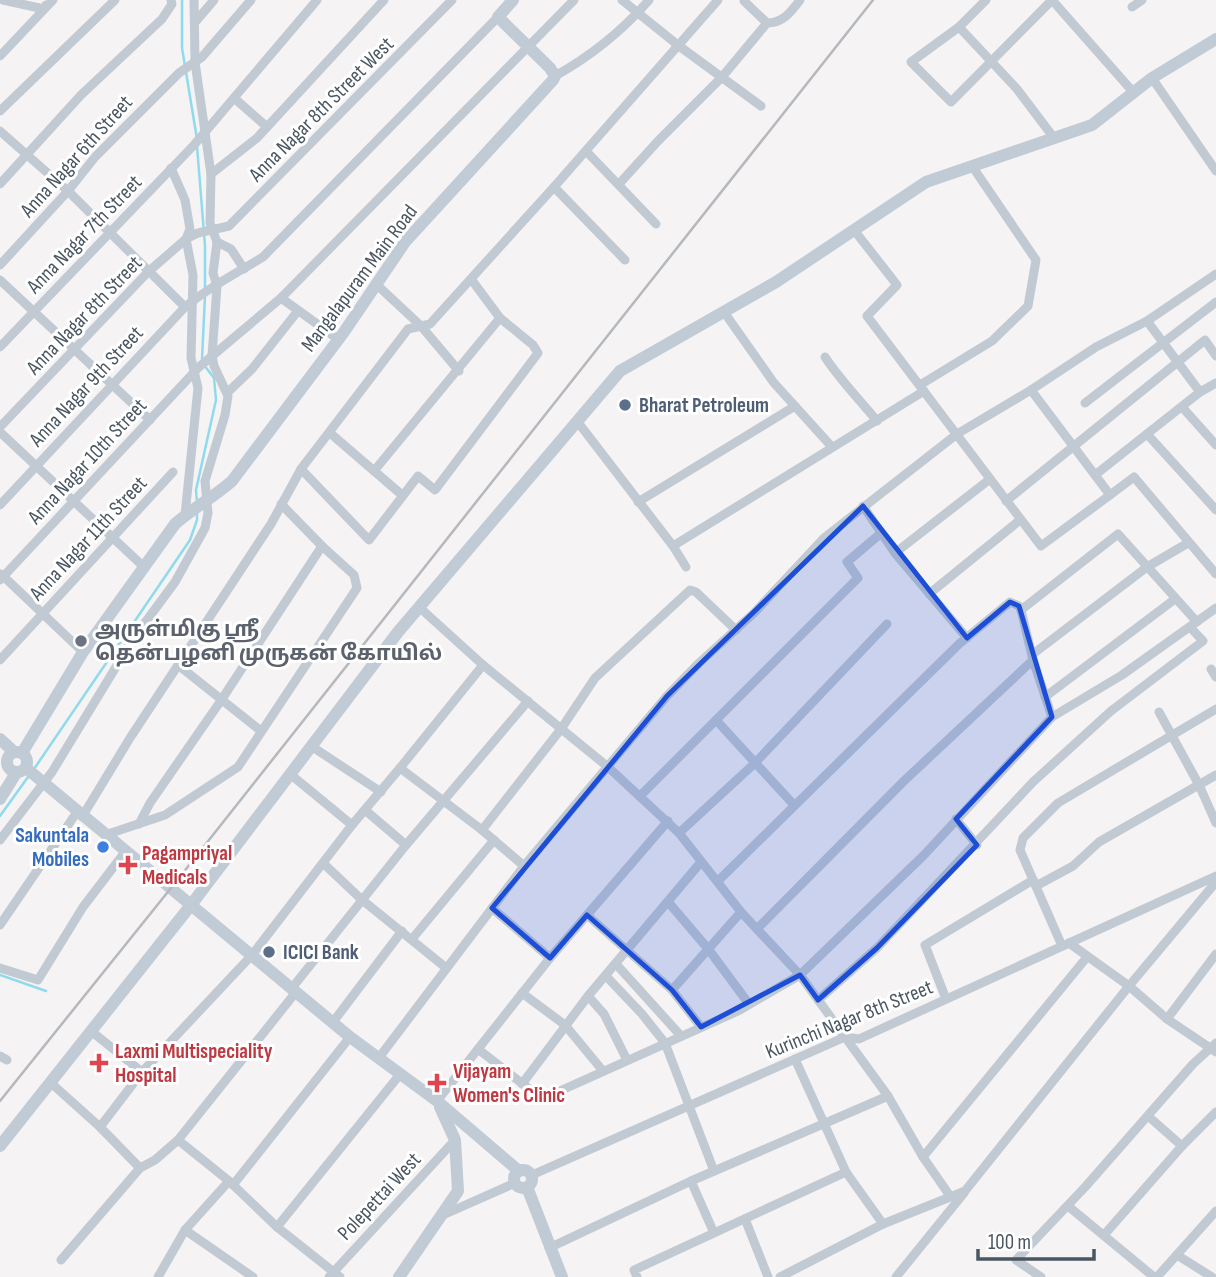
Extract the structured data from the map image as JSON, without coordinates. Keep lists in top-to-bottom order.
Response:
{
  "streets": {
    "street": [
      "Anna Nagar 8th Street West",
      "Anna Nagar 6th Street",
      "Anna Nagar 7th Street",
      "Mangalapuram Main Road",
      "Anna Nagar 8th Street",
      "Anna Nagar 9th Street",
      "Anna Nagar 10th Street",
      "Anna Nagar 11th Street",
      "Kurinchi Nagar 8th Street",
      "Polepettai West"
    ]
  },
  "crossings": [
    ["Anna Nagar 8th Street West", "Anna Nagar 8th Street"]
  ],
  "places": {
    "other": [
      "Bharat Petroleum",
      "அருள்மிகு ஶ்ரீ தென்பழனி முருகன் கோயில்",
      "Sakuntala Mobiles",
      "ICICI Bank"
    ],
    "health": ["Pagampriyal Medicals", "Laxmi Multispeciality Hospital", "Vijayam Women's Clinic"]
  },
  "scale_bar": "100 m"
}
